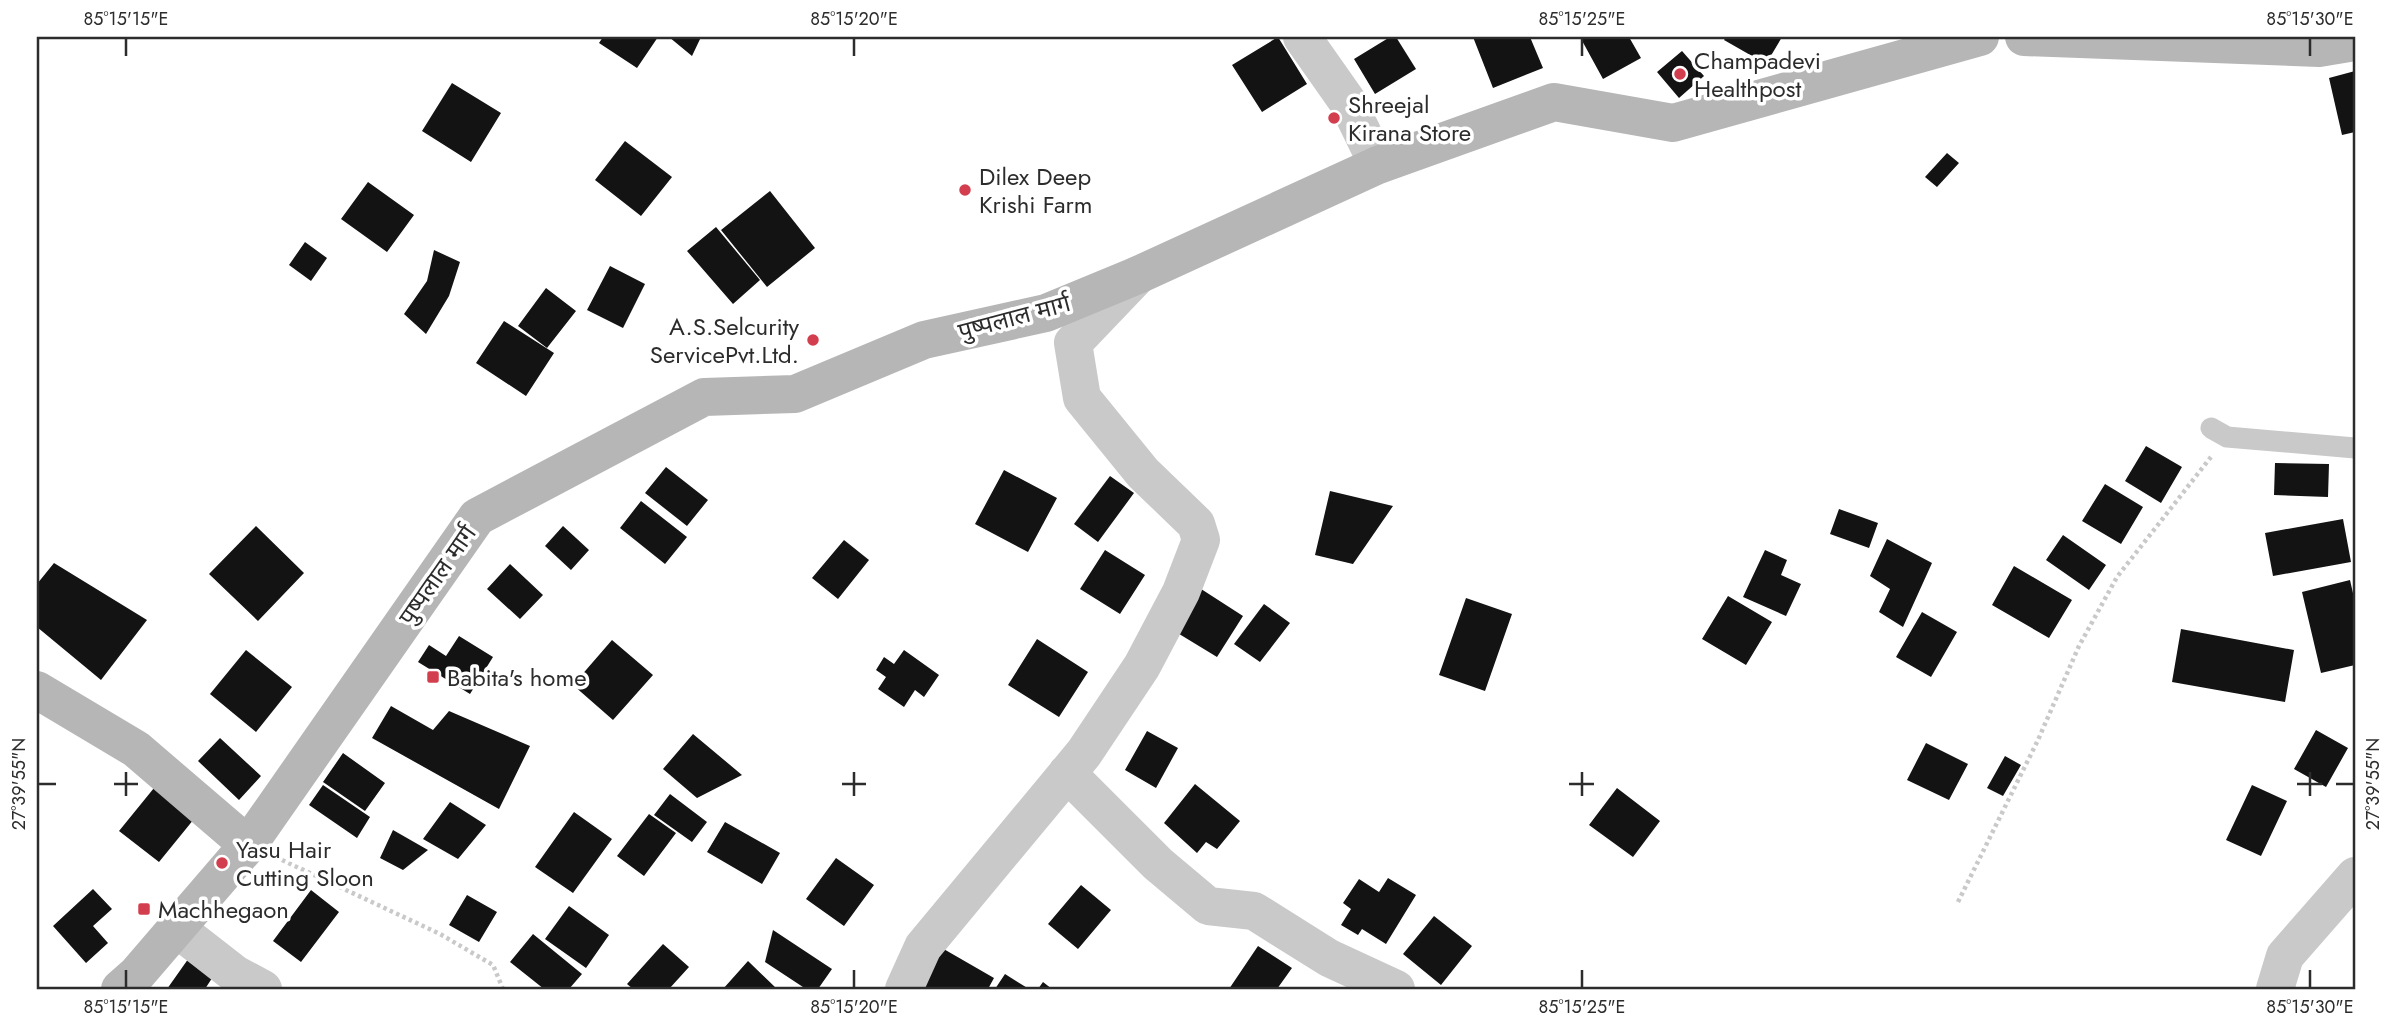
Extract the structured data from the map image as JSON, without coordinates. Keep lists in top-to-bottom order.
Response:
{
  "streets": {
    "street": ["पुष्पलाल मार्ग"]
  },
  "places": {
    "other": [
      "Champadevi Healthpost",
      "Shreejal Kirana Store",
      "Dilex Deep Krishi Farm",
      "A.S.Selcurity ServicePvt.Ltd.",
      "Yasu Hair Cutting Sloon"
    ],
    "transit": ["Babita's home", "Machhegaon"]
  },
  "coordinates": [
    "85°15'15\"E",
    "85°15'20\"E",
    "85°15'25\"E",
    "85°15'30\"E",
    "27°39'55\"N"
  ]
}
